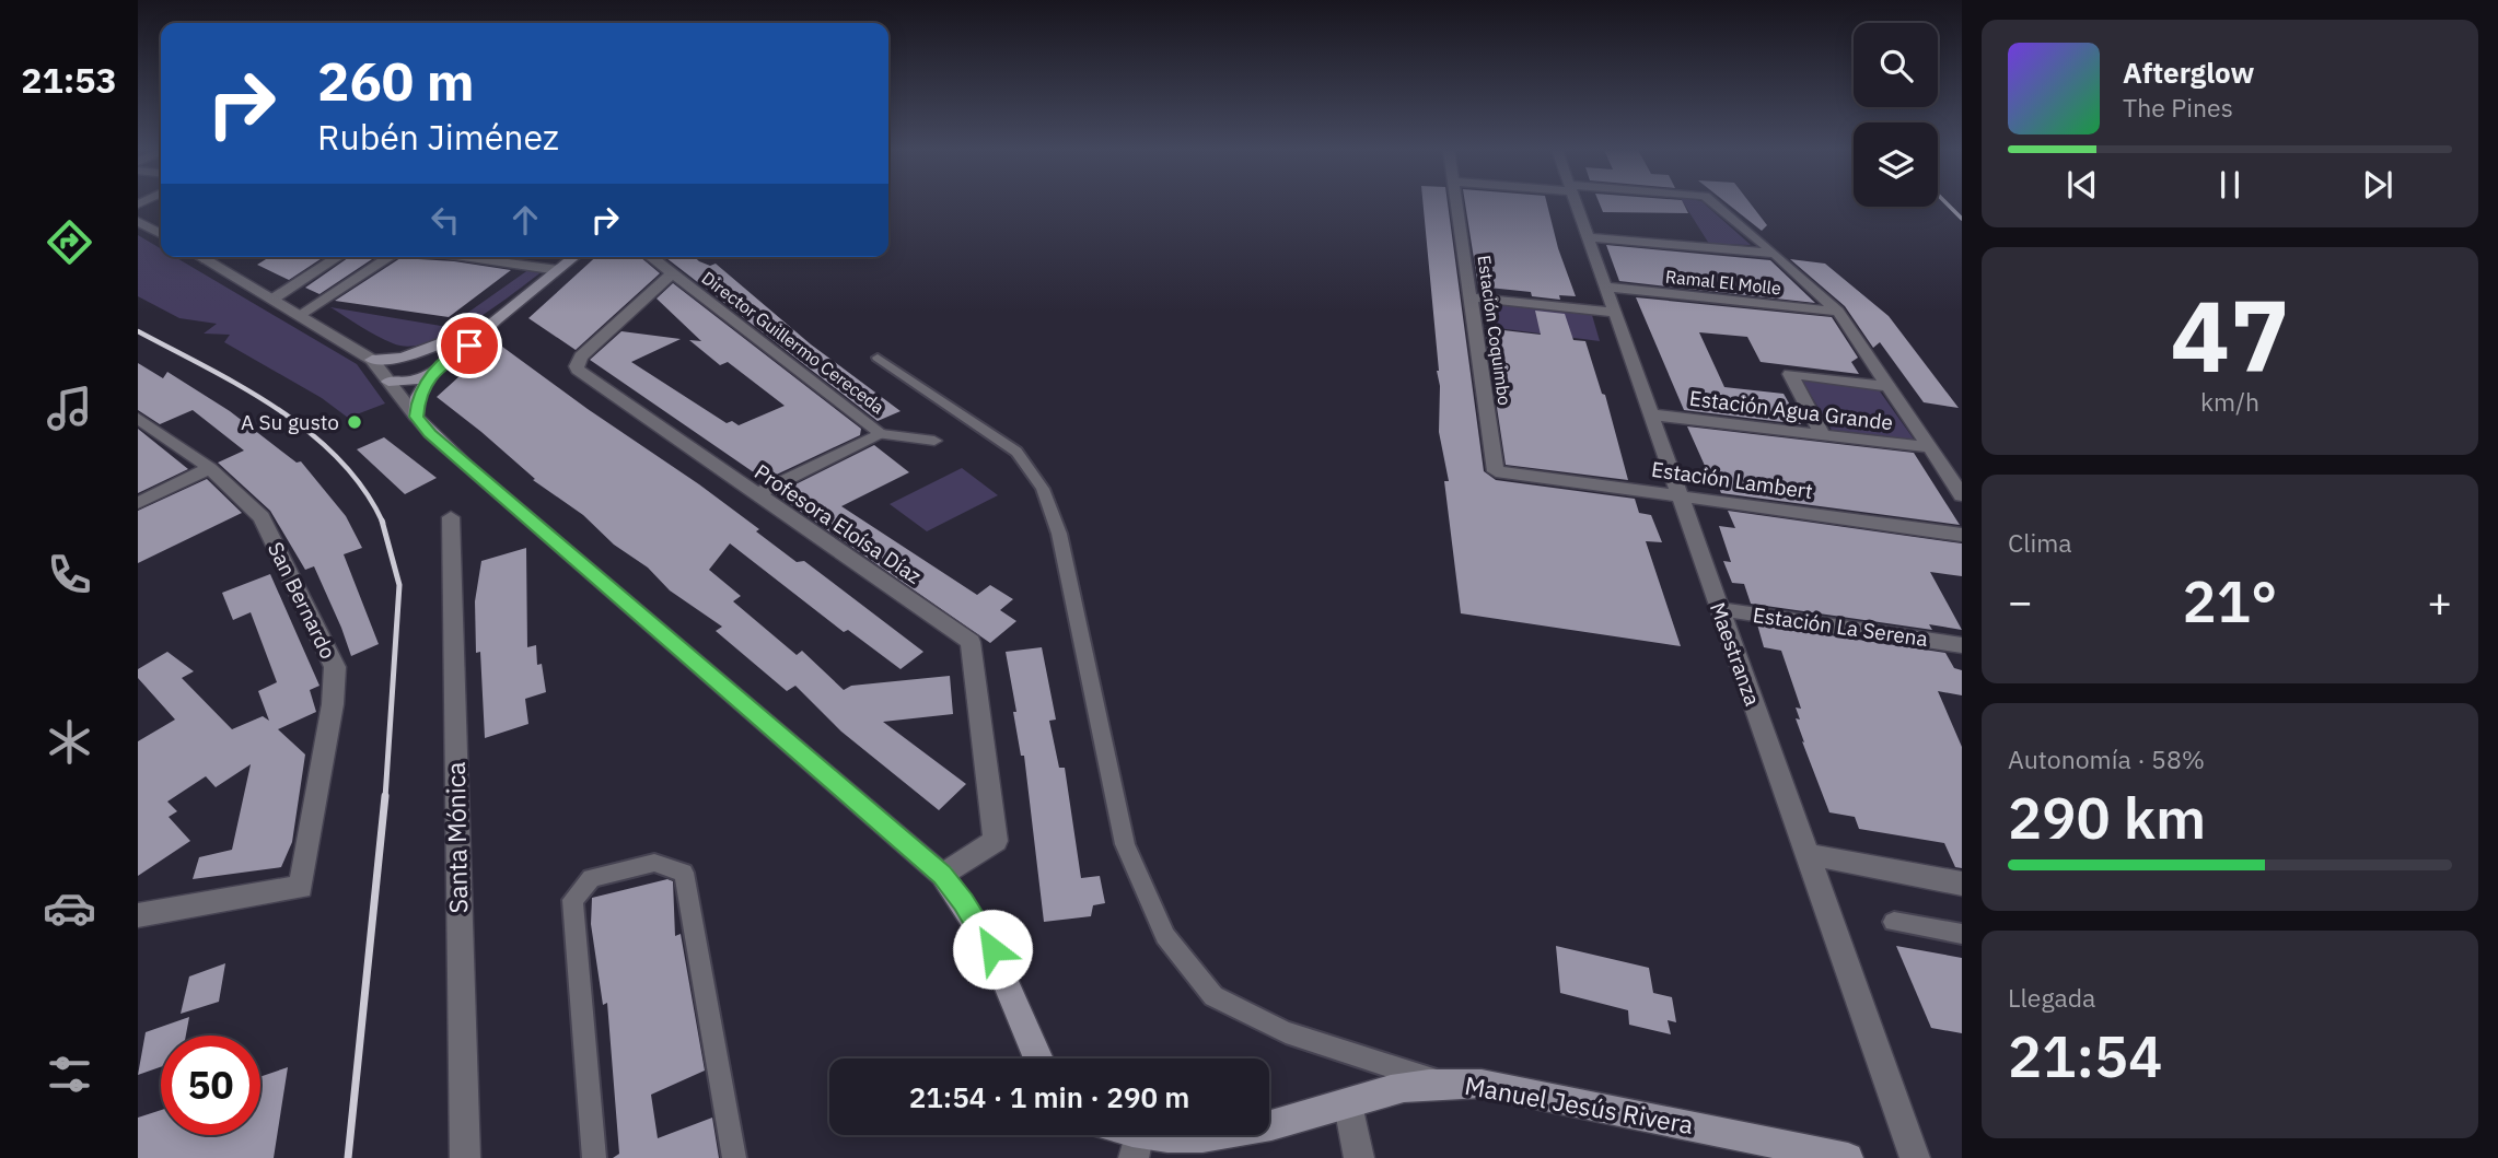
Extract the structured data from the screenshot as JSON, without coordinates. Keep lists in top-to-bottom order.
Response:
{
  "streets": {
    "main road": ["Manuel Jesús Rivera"],
    "street": [
      "Ramal El Molle",
      "Estación Coquimbo",
      "Director Guillermo Cereceda",
      "Estación Agua Grande",
      "Estación Lambert",
      "Profesora Eloísa Díaz",
      "San Bernardo",
      "Estación La Serena",
      "Maestranza",
      "Santa Mónica"
    ]
  },
  "crossings": [
    ["Ramal El Molle", "Maestranza"],
    ["Estación Coquimbo", "Estación Lambert"],
    ["Director Guillermo Cereceda", "Profesora Eloísa Díaz"],
    ["Estación Agua Grande", "Maestranza"],
    ["Estación Lambert", "Maestranza"],
    ["Estación La Serena", "Maestranza"]
  ],
  "places": ["A Su gusto"],
  "page": {
    "tabs": "21:53",
    "turn": ["260 m", "Rubén Jiménez"],
    "song": ["Afterglow", "The Pines"],
    "tile": [
      ["47", "km/h"],
      "Clima",
      ["Autonomía · 58%", "290 km"],
      ["Llegada", "21:54"]
    ],
    "heat": ["−", "21°", "+"],
    "limit": "50",
    "trip": "21:54 · 1 min · 290 m"
  }
}
